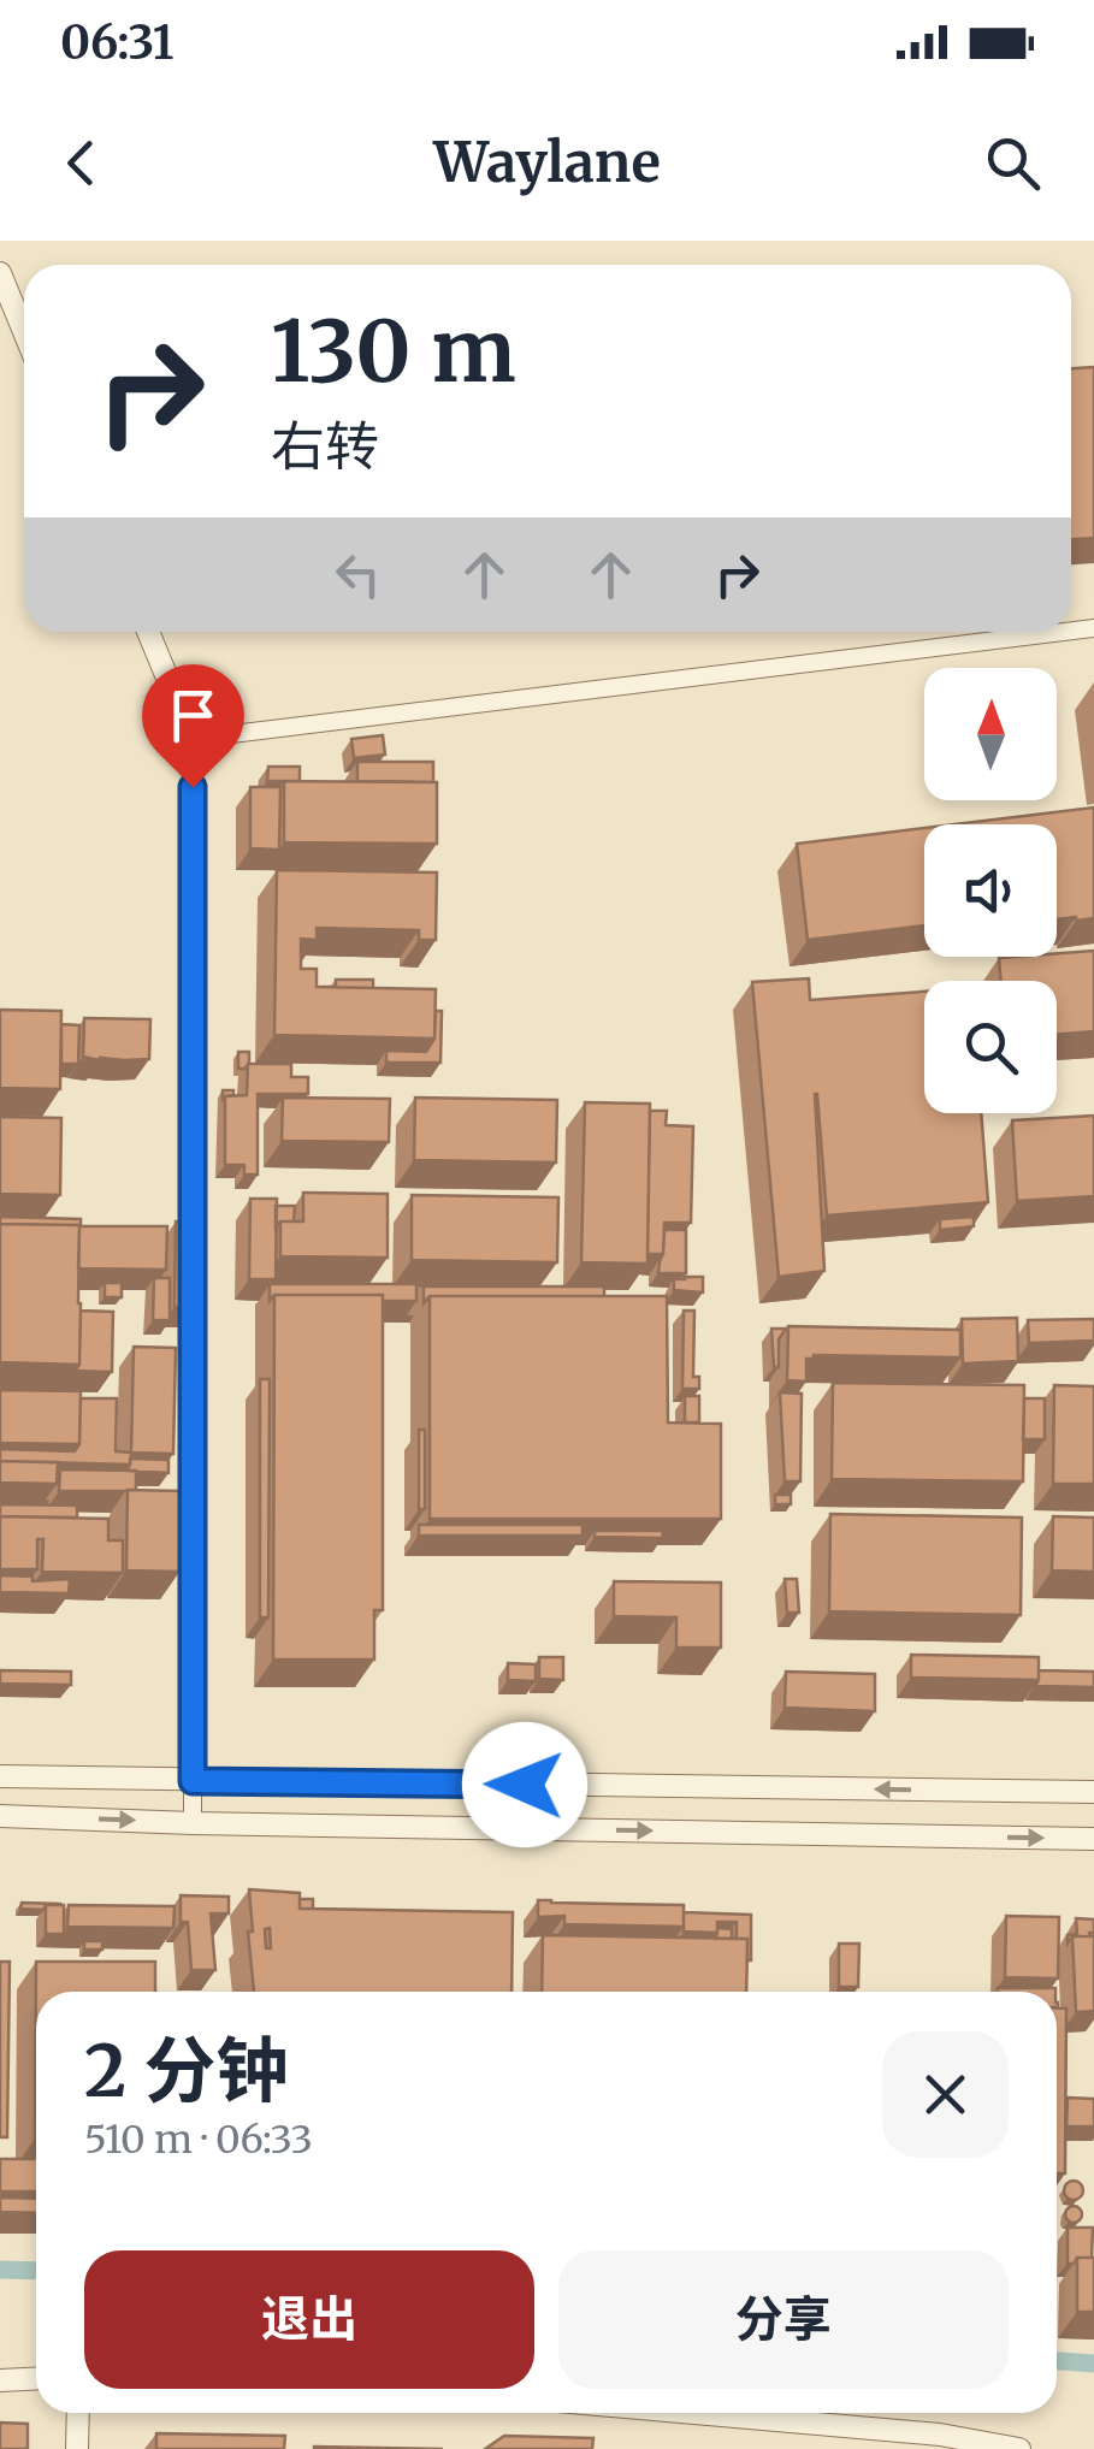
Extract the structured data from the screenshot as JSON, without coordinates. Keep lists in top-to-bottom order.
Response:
{
  "north": "top",
  "page": {
    "status": "06:31",
    "header": "Waylane",
    "turn": ["130 m", "右转"],
    "heading": ["2 分钟", "510 m · 06:33"],
    "buttons": ["退出", "分享"]
  }
}
